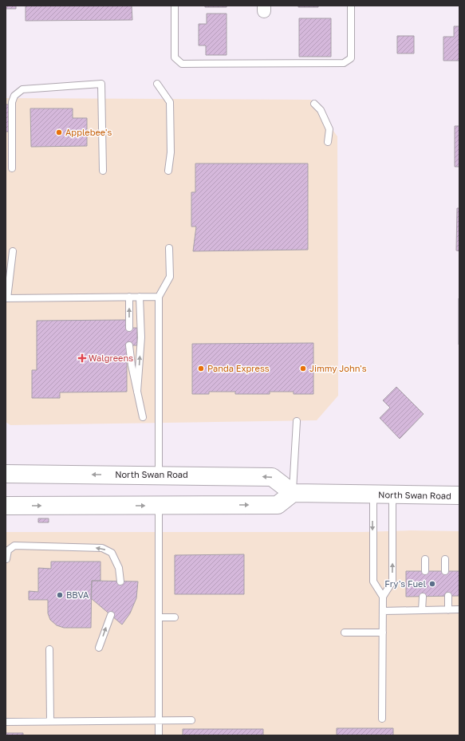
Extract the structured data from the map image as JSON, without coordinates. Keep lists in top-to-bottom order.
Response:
{
  "streets": {
    "main road": ["North Swan Road"]
  },
  "places": {
    "other": [
      "Applebee's",
      "Panda Express",
      "Jimmy John's",
      "Fry's Fuel",
      "BBVA"
    ],
    "health": ["Walgreens"]
  }
}
